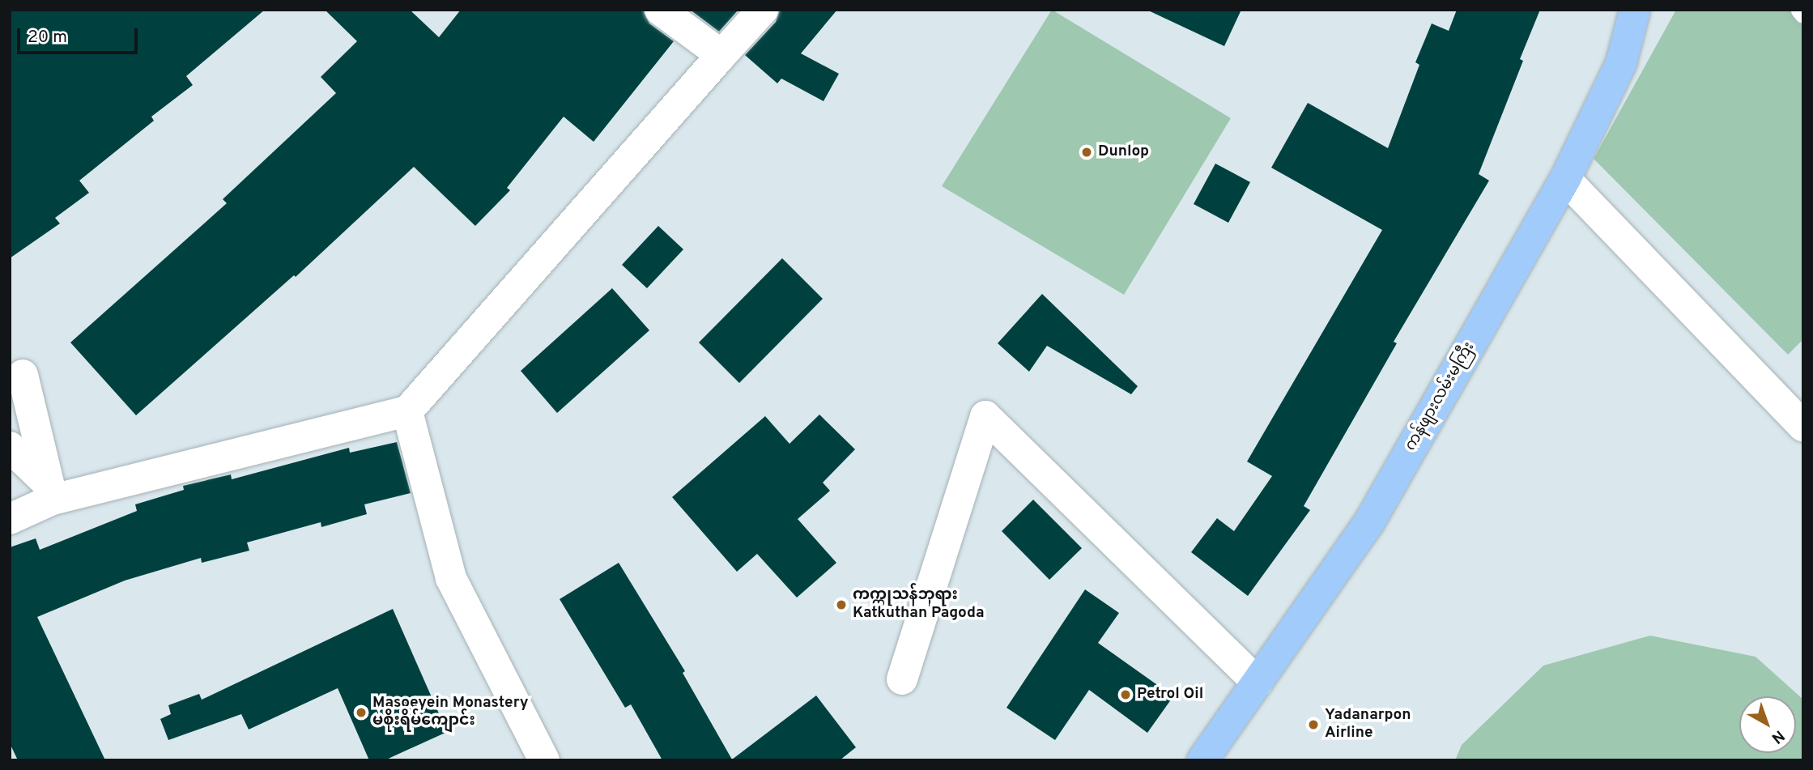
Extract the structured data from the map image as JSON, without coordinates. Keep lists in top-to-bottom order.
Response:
{
  "streets": {
    "main road": ["ကန်ဖျားလမ်းမကြီး"]
  },
  "places": [
    "Dunlop",
    "ကက္ကုသန်ဘုရား Katkuthan Pagoda",
    "Petrol Oil",
    "Masoeyein Monastery မစိုးရိမ်ကျောင်း",
    "Yadanarpon Airline"
  ],
  "scale_bar": "20 m",
  "north": "bottom right"
}
